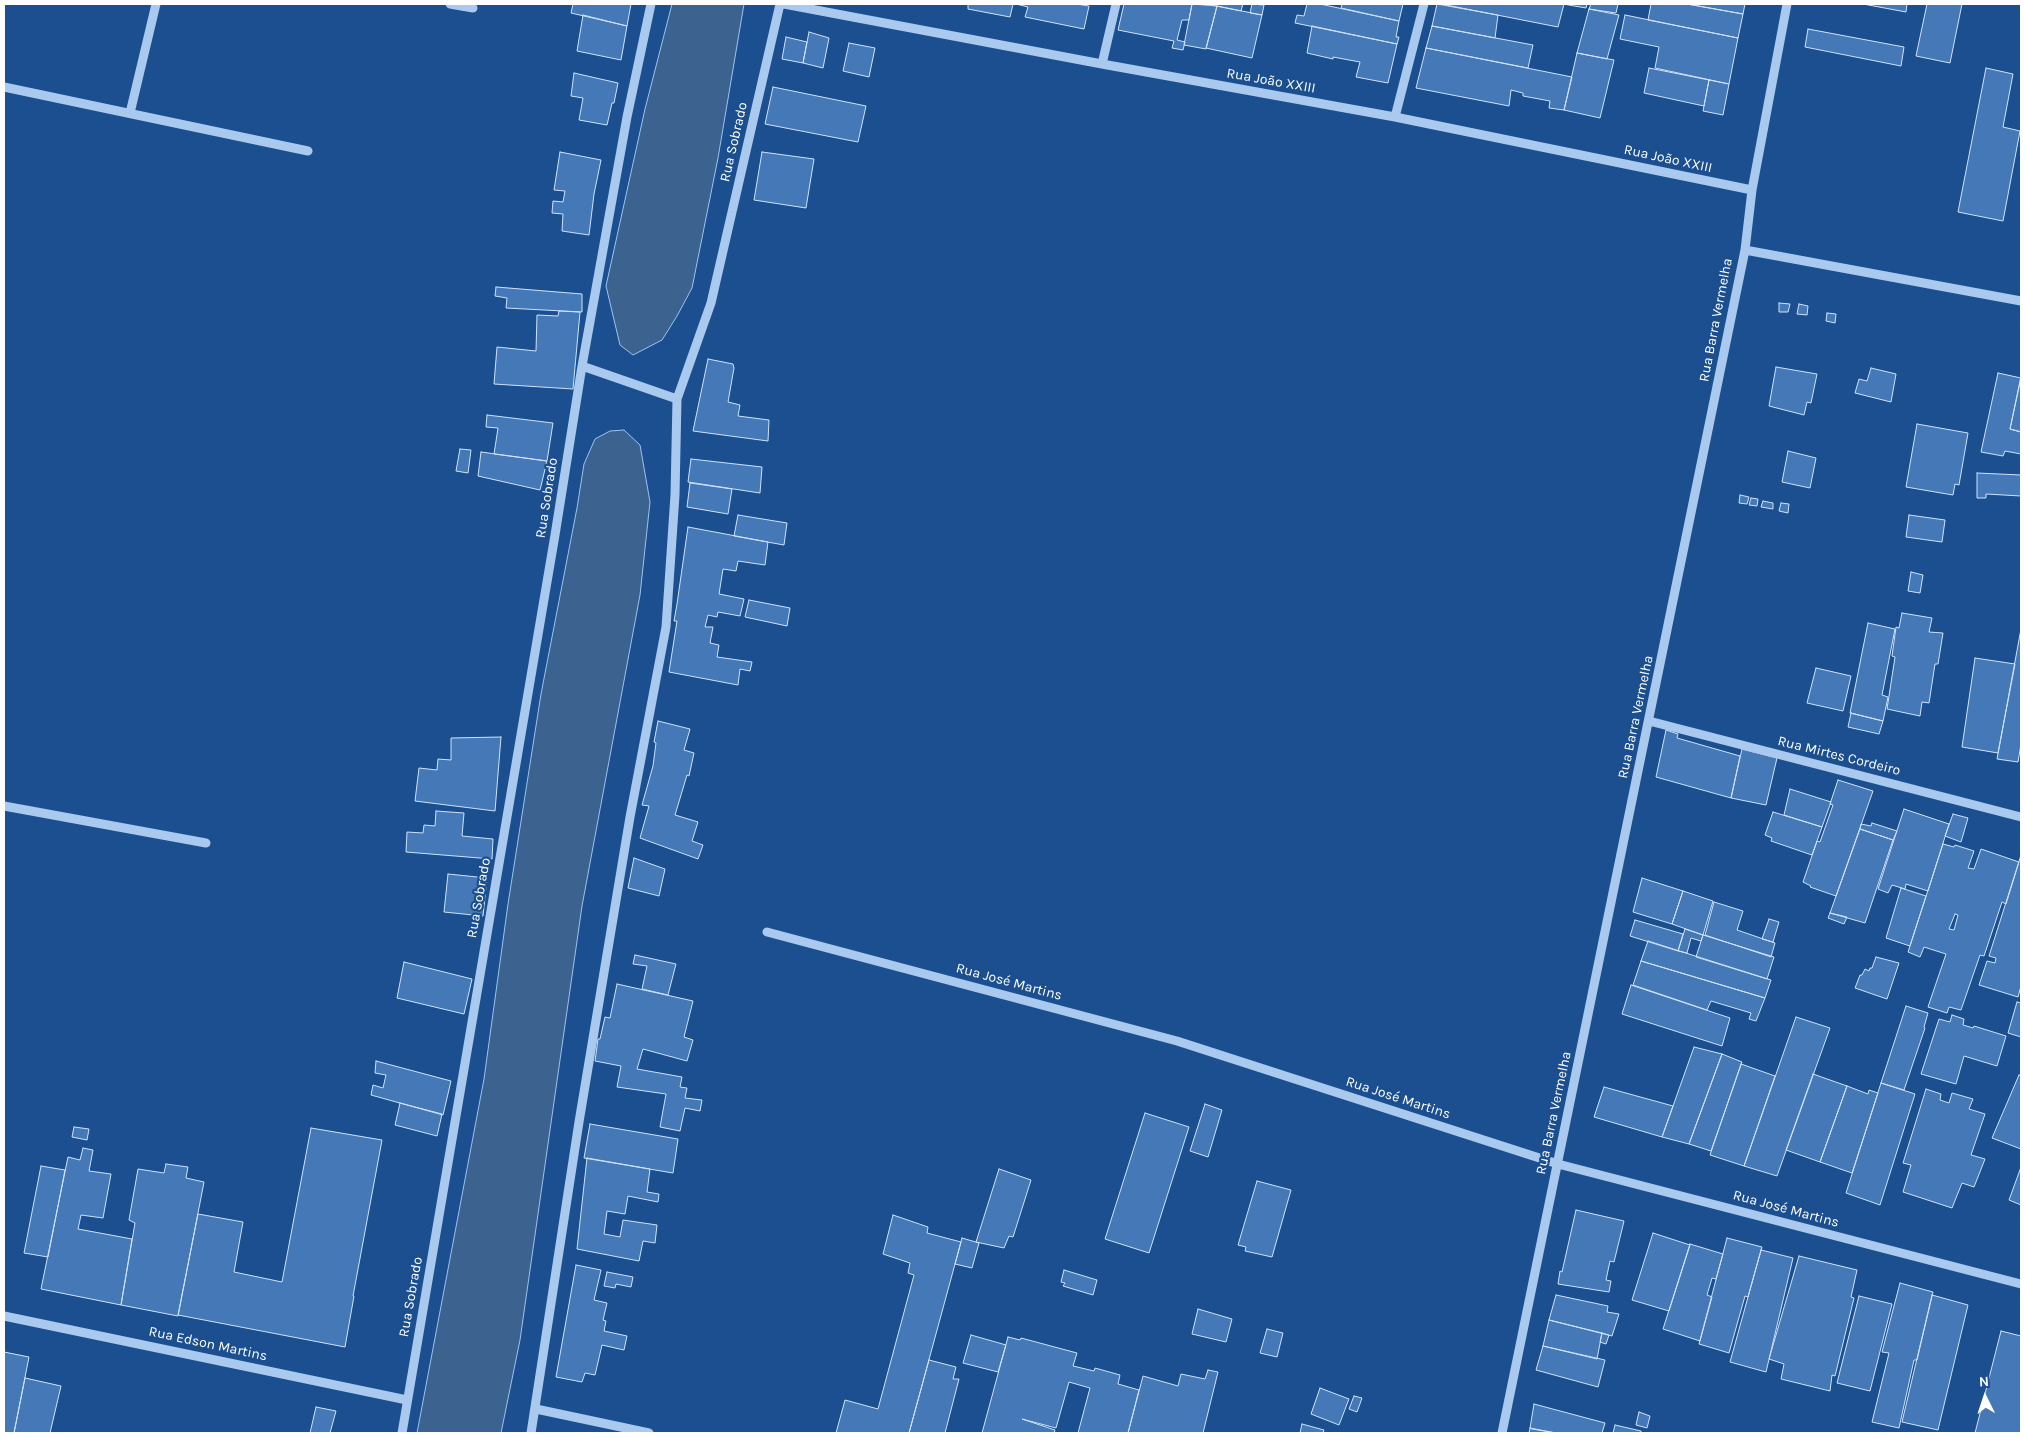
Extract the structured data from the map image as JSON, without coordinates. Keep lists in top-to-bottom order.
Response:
{
  "streets": {
    "street": [
      "Rua João XXIII",
      "Rua Sobrado",
      "Rua Barra Vermelha",
      "Rua Mirtes Cordeiro",
      "Rua José Martins",
      "Rua Edson Martins"
    ]
  },
  "crossings": [
    ["Rua João XXIII", "Rua Barra Vermelha"],
    ["Rua Sobrado", "Rua Edson Martins"],
    ["Rua Barra Vermelha", "Rua Mirtes Cordeiro"],
    ["Rua Barra Vermelha", "Rua José Martins"]
  ],
  "north": "top"
}
